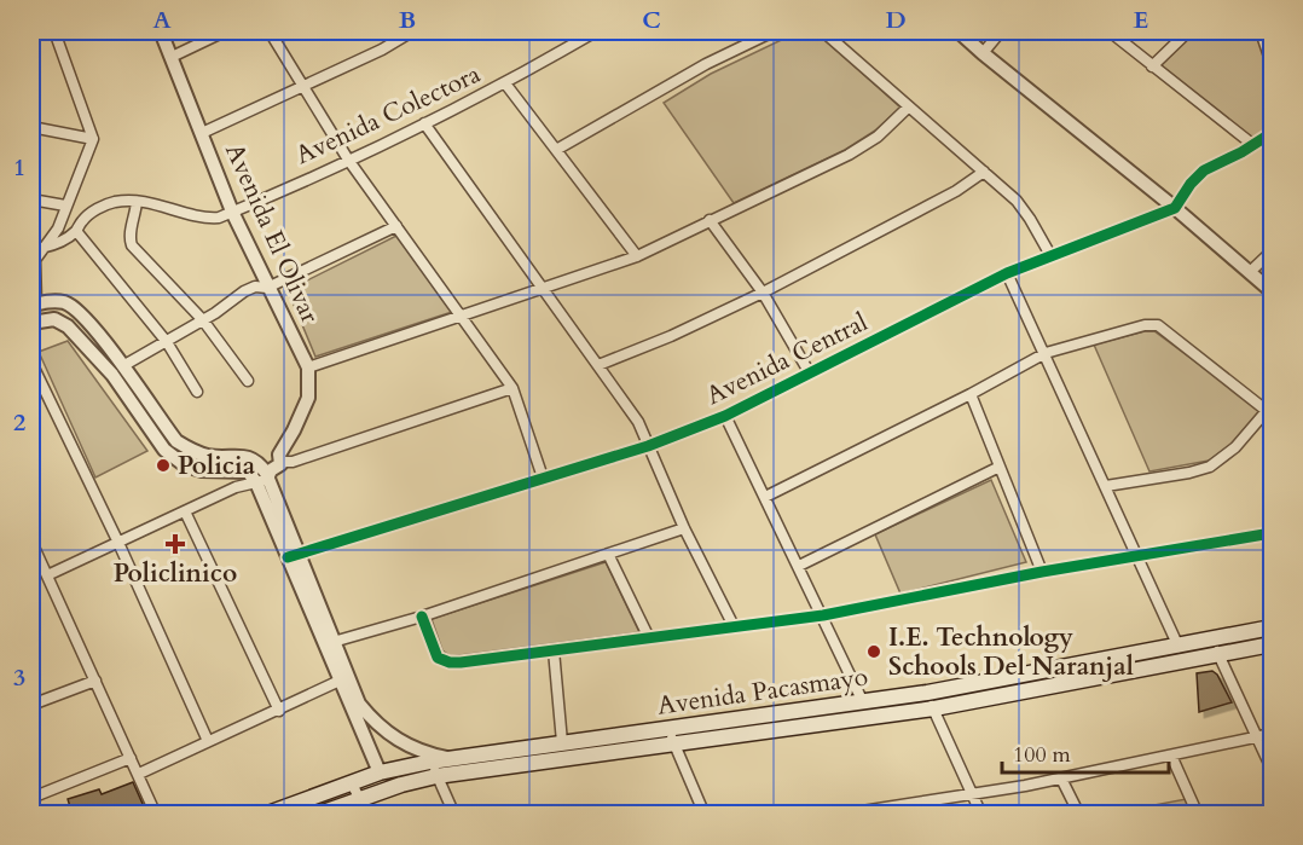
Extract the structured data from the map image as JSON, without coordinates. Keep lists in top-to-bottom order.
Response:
{
  "streets": {
    "main road": ["Avenida Pacasmayo"],
    "street": ["Avenida Colectora", "Avenida El Olivar", "Avenida Central"]
  },
  "crossings": [
    ["Avenida Colectora", "Avenida El Olivar"]
  ],
  "places": {
    "other": ["Policia", "I.E. Technology Schools Del Naranjal"],
    "health": ["Policlinico"]
  },
  "scale_bar": "100 m",
  "grid": {
    "columns": [
      "A",
      "B",
      "C",
      "D",
      "E"
    ],
    "rows": ["1", "2", "3"]
  }
}
